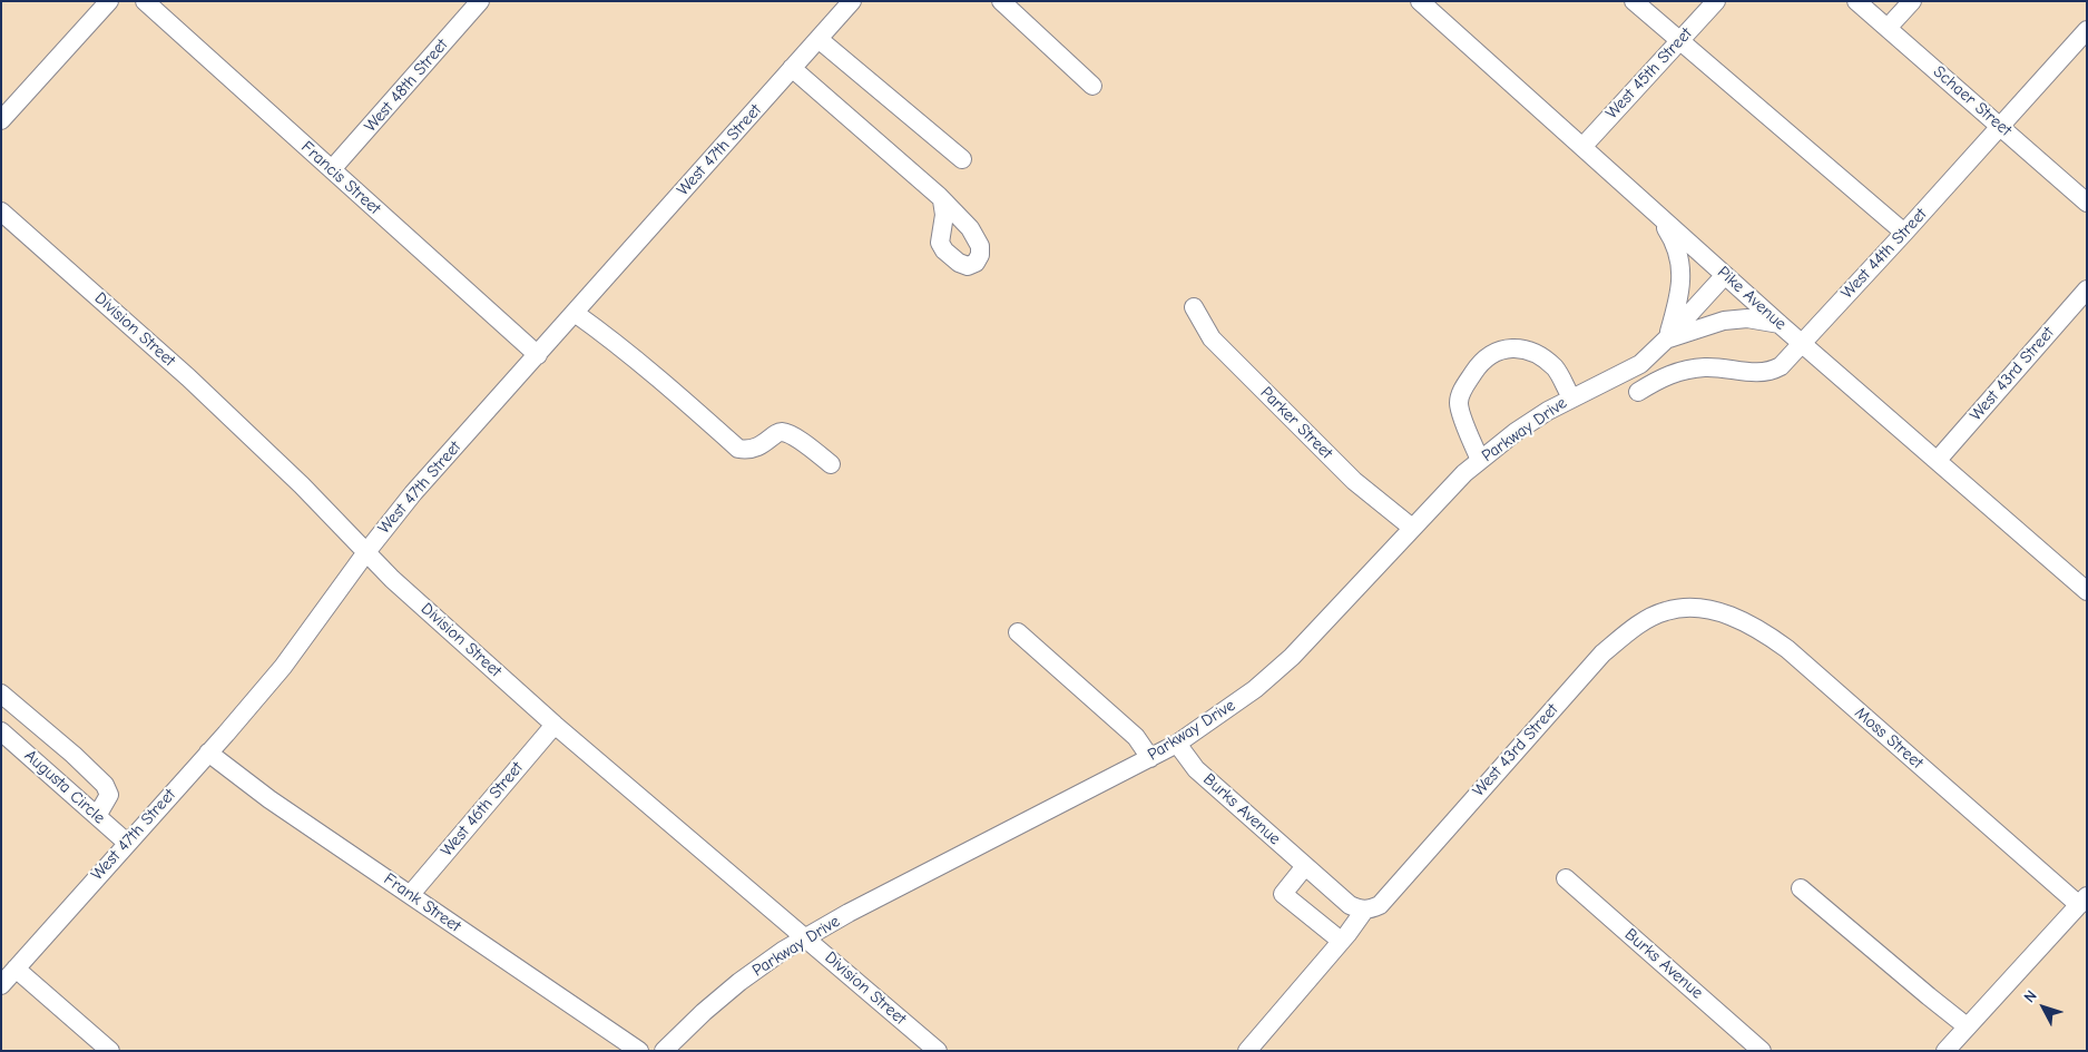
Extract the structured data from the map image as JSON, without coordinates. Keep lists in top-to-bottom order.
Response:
{
  "streets": {
    "street": [
      "West 45th Street",
      "West 48th Street",
      "Schaer Street",
      "West 47th Street",
      "Francis Street",
      "West 44th Street",
      "Pike Avenue",
      "Division Street",
      "West 43rd Street",
      "Parker Street",
      "Parkway Drive",
      "Moss Street",
      "Augusta Circle",
      "West 46th Street",
      "Burks Avenue",
      "Frank Street"
    ]
  },
  "crossings": [
    ["West 45th Street", "Pike Avenue"],
    ["West 48th Street", "Francis Street"],
    ["Schaer Street", "West 44th Street"],
    ["West 47th Street", "Francis Street"],
    ["West 47th Street", "Division Street"],
    ["West 47th Street", "Augusta Circle"],
    ["West 47th Street", "Frank Street"],
    ["West 44th Street", "Pike Avenue"],
    ["Pike Avenue", "West 43rd Street"],
    ["Pike Avenue", "Parkway Drive"],
    ["Division Street", "Parkway Drive"],
    ["Division Street", "West 46th Street"],
    ["West 43rd Street", "Moss Street"],
    ["West 43rd Street", "Burks Avenue"],
    ["Parker Street", "Parkway Drive"],
    ["Parkway Drive", "Burks Avenue"],
    ["West 46th Street", "Frank Street"]
  ],
  "north": "top left"
}
